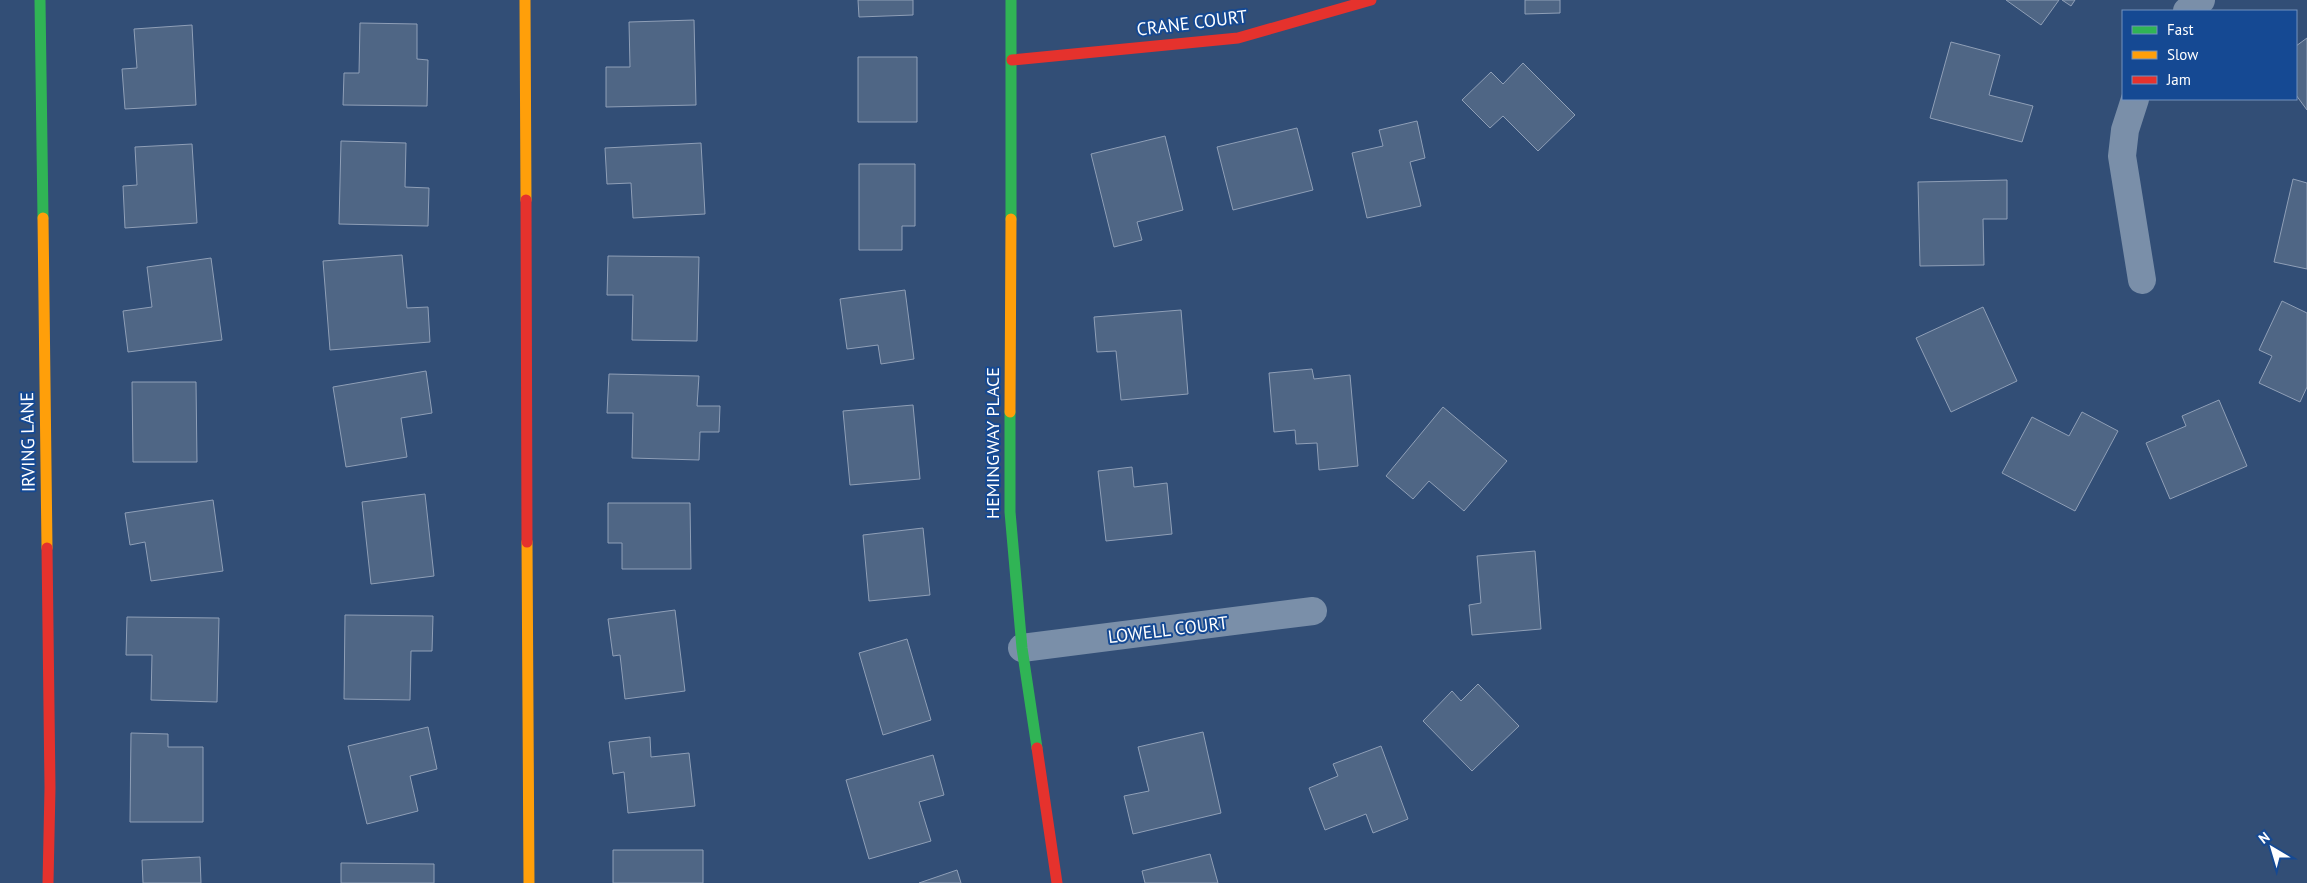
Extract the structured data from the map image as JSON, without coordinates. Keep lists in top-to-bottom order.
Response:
{
  "streets": {
    "street": [
      "CRANE COURT",
      "IRVING LANE",
      "HEMINGWAY PLACE",
      "LOWELL COURT"
    ]
  },
  "crossings": [
    ["CRANE COURT", "HEMINGWAY PLACE"],
    ["HEMINGWAY PLACE", "LOWELL COURT"]
  ],
  "legend": ["Fast", "Slow", "Jam"],
  "north": "top left"
}
